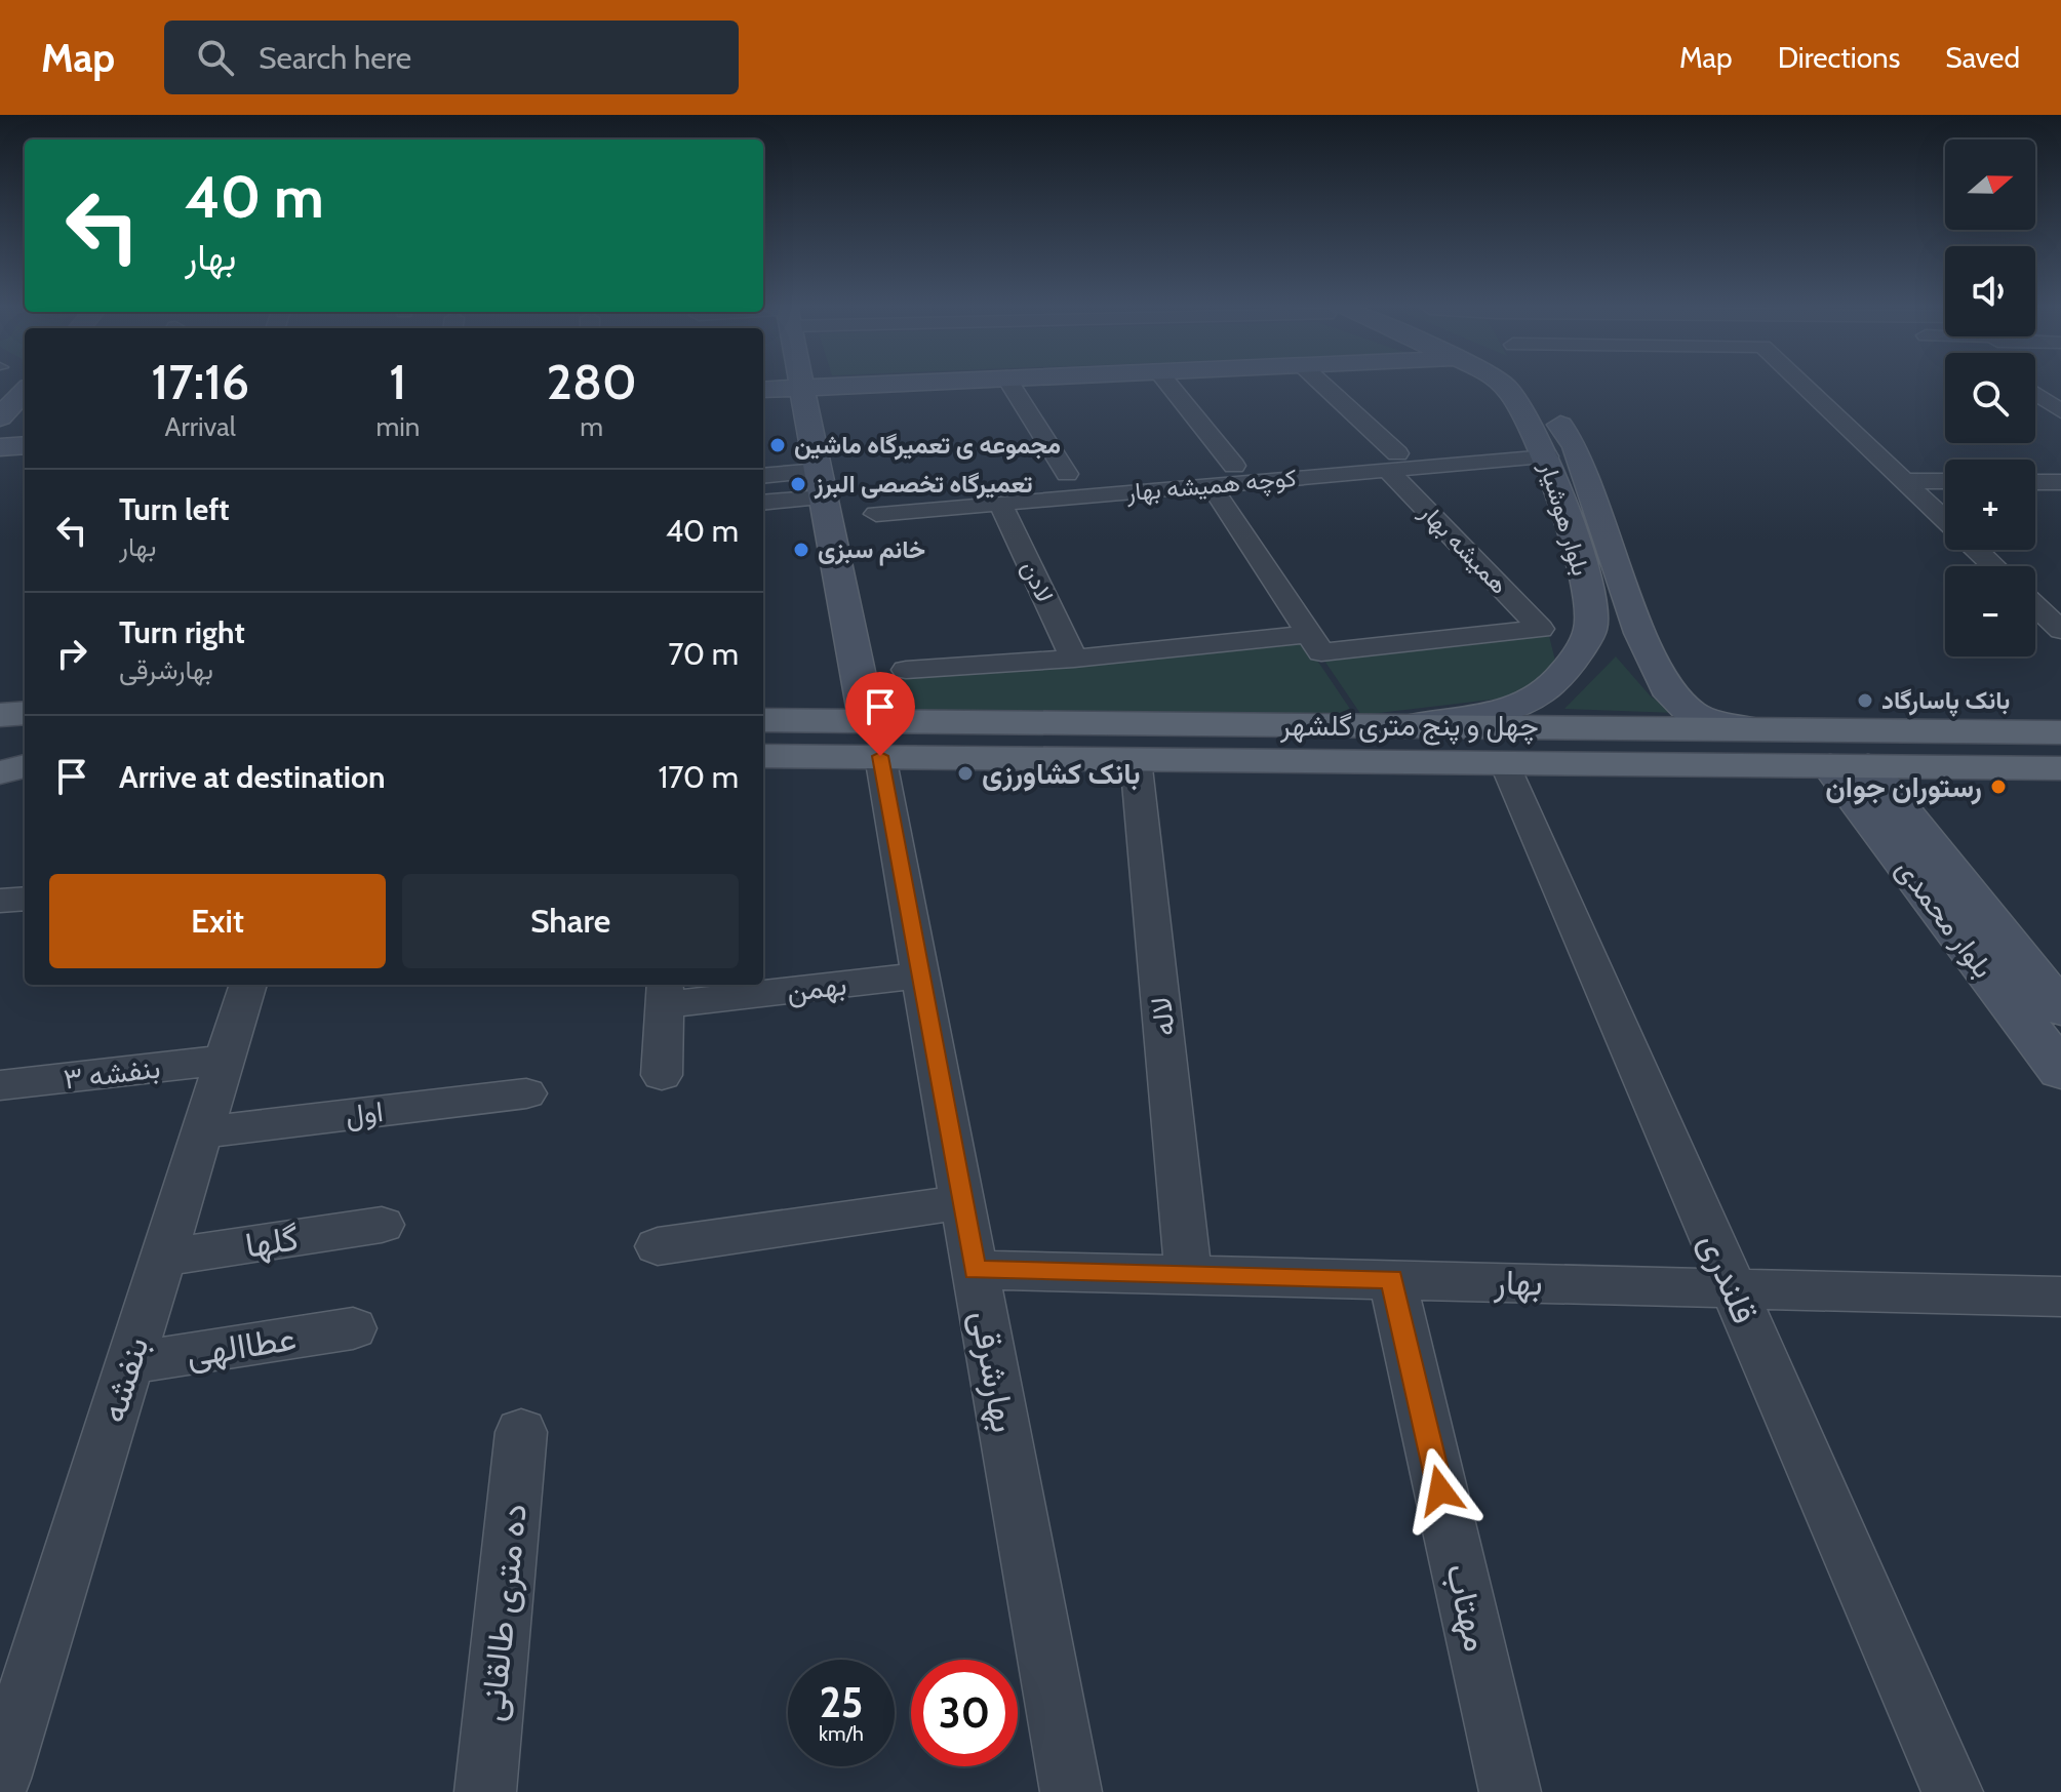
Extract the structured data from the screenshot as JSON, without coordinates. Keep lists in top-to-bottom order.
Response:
{
  "streets": {
    "main road": ["چهل و پنج متری گلشهر"],
    "street": [
      "کوچه همیشه بهار",
      "بلوار هوشیار",
      "همیشه بهار",
      "لادن",
      "بلوار محمدی",
      "بهمن",
      "لاله",
      "بنفشه ۳",
      "اول",
      "گلها",
      "قلندری",
      "بهار",
      "عطاالهی",
      "بهارشرقی",
      "بنفشه",
      "مهتاب",
      "ده متری طالقانی"
    ]
  },
  "crossings": [
    ["کوچه همیشه بهار", "بلوار هوشیار"],
    ["کوچه همیشه بهار", "همیشه بهار"],
    ["کوچه همیشه بهار", "لادن"],
    ["بلوار هوشیار", "چهل و پنج متری گلشهر"],
    ["چهل و پنج متری گلشهر", "بلوار محمدی"],
    ["چهل و پنج متری گلشهر", "لاله"],
    ["چهل و پنج متری گلشهر", "قلندری"],
    ["چهل و پنج متری گلشهر", "بهارشرقی"],
    ["بهمن", "بهارشرقی"],
    ["لاله", "بهار"],
    ["بنفشه ۳", "بنفشه"],
    ["اول", "بنفشه"],
    ["گلها", "بنفشه"],
    ["قلندری", "بهار"],
    ["بهار", "بهارشرقی"],
    ["بهار", "مهتاب"],
    ["عطاالهی", "بنفشه"]
  ],
  "places": [
    "مجموعه ی تعمیرگاه ماشین",
    "تعمیرگاه تخصصی البرز",
    "خانم سبزی",
    "بانک پاسارگاد",
    "بانک کشاورزی",
    "رستوران جوان"
  ],
  "north": "right",
  "page": {
    "header": "Map",
    "search": "Search here",
    "nav": ["Map", "Directions", "Saved"],
    "map_buttons": ["+", "−"],
    "turn": ["40 m", "بهار"],
    "eta": [
      "17:16",
      "Arrival",
      "1",
      "min",
      "280",
      "m"
    ],
    "list": [
      {
        "name": "Turn left",
        "note": "بهار",
        "value": "40 m"
      },
      {
        "name": "Turn right",
        "note": "بهارشرقی",
        "value": "70 m"
      },
      {
        "name": "Arrive at destination",
        "value": "170 m"
      }
    ],
    "buttons": ["Exit", "Share"],
    "speed": "25 km/h",
    "limit": "30"
  }
}
